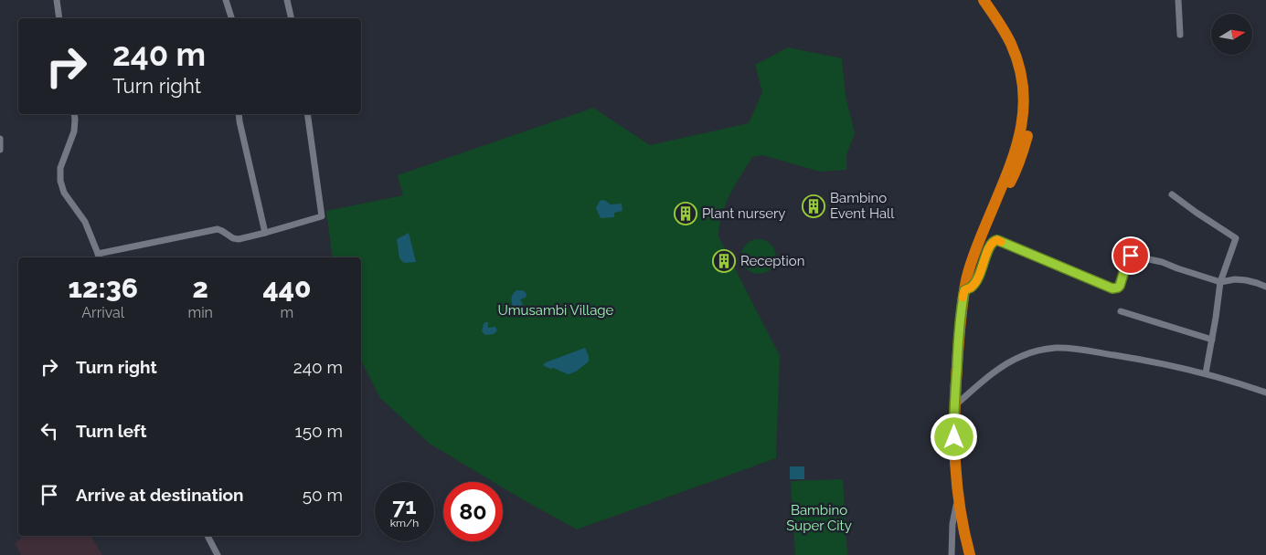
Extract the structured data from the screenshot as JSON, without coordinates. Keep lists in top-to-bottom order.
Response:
{
  "parks": ["Umusambi Village", "Bambino Super City"],
  "places": {
    "building": ["Bambino Event Hall", "Plant nursery", "Reception"]
  },
  "north": "right",
  "page": {
    "turn": ["240 m", "Turn right"],
    "eta": [
      "12:36",
      "Arrival",
      "2",
      "min",
      "440",
      "m"
    ],
    "list": [
      {
        "name": "Turn right",
        "value": "240 m"
      },
      {
        "name": "Turn left",
        "value": "150 m"
      },
      {
        "name": "Arrive at destination",
        "value": "50 m"
      }
    ],
    "speed": "71 km/h",
    "limit": "80"
  }
}
